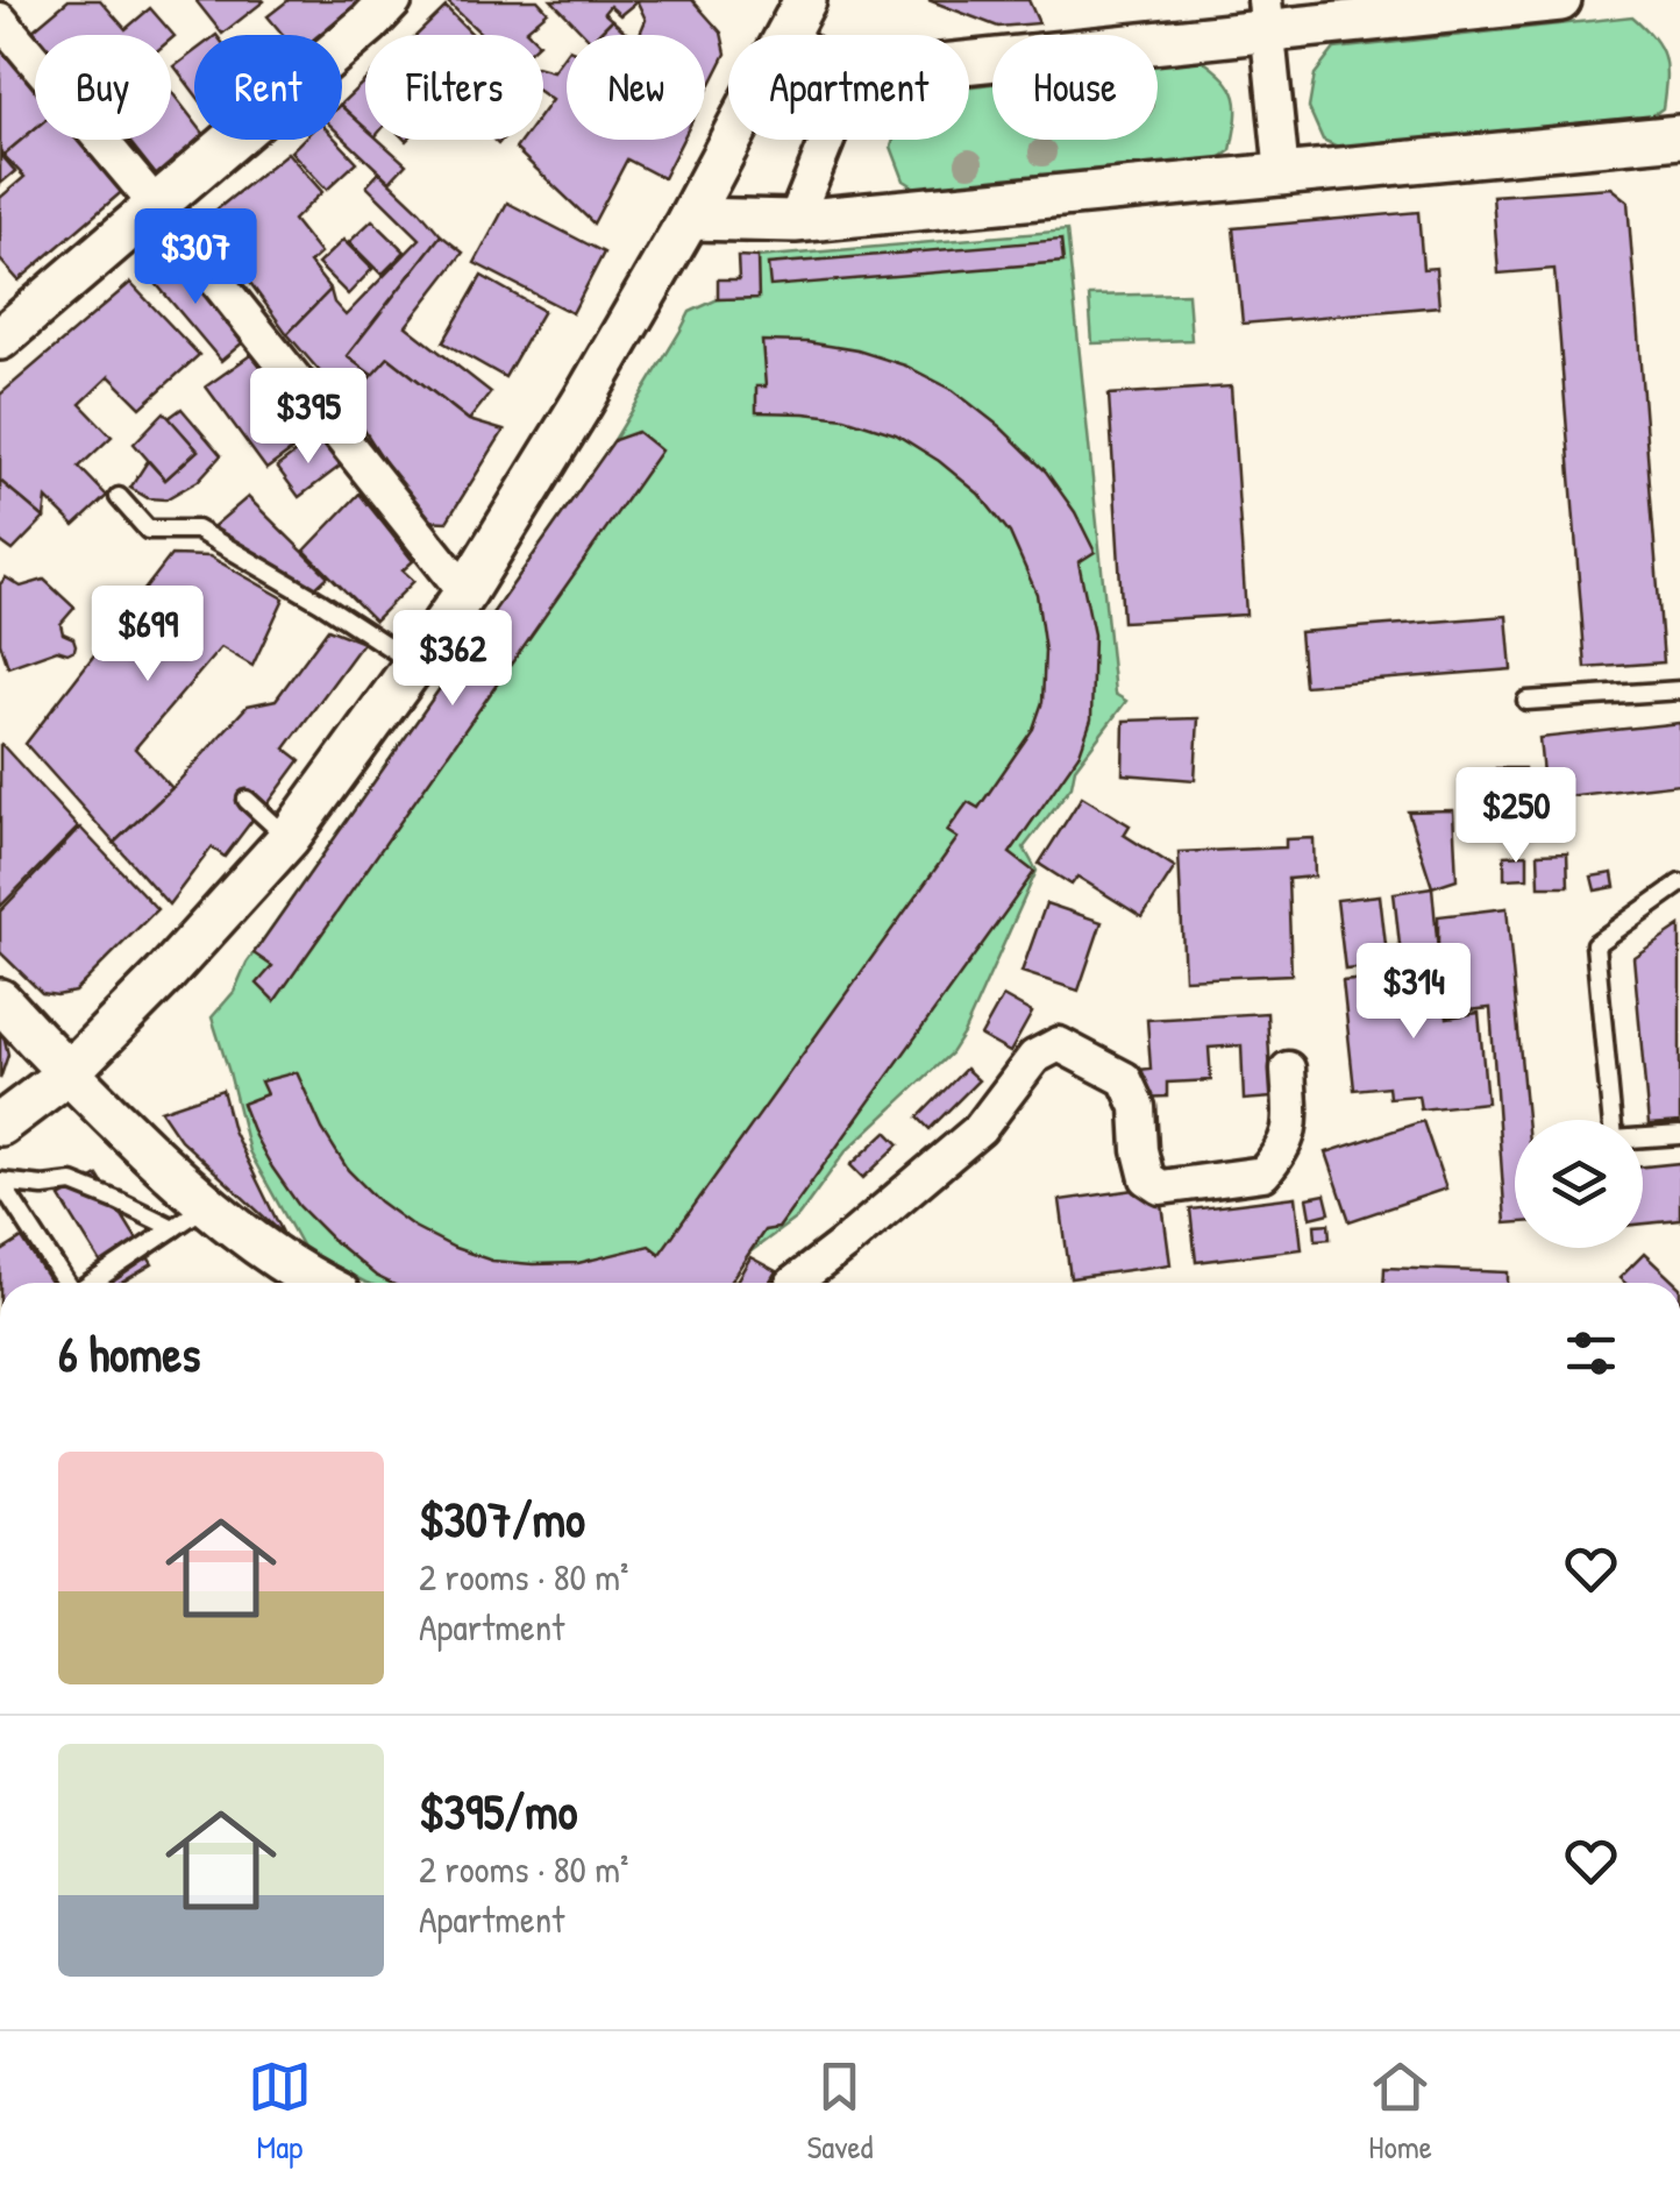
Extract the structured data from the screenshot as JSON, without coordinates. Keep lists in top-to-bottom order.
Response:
{
  "page": {
    "chip": [
      "Buy",
      "Rent",
      "Filters",
      "New",
      "Apartment",
      "House"
    ],
    "price": [
      "$307",
      "$395",
      "$699",
      "$362",
      "$250",
      "$314"
    ],
    "heading": "6 homes",
    "list": [
      {
        "name": "$307/mo",
        "note": "2 rooms · 80 m² · Apartment"
      },
      {
        "name": "$395/mo",
        "note": "2 rooms · 80 m² · Apartment"
      }
    ],
    "tabs": ["Map", "Saved", "Home"]
  }
}
